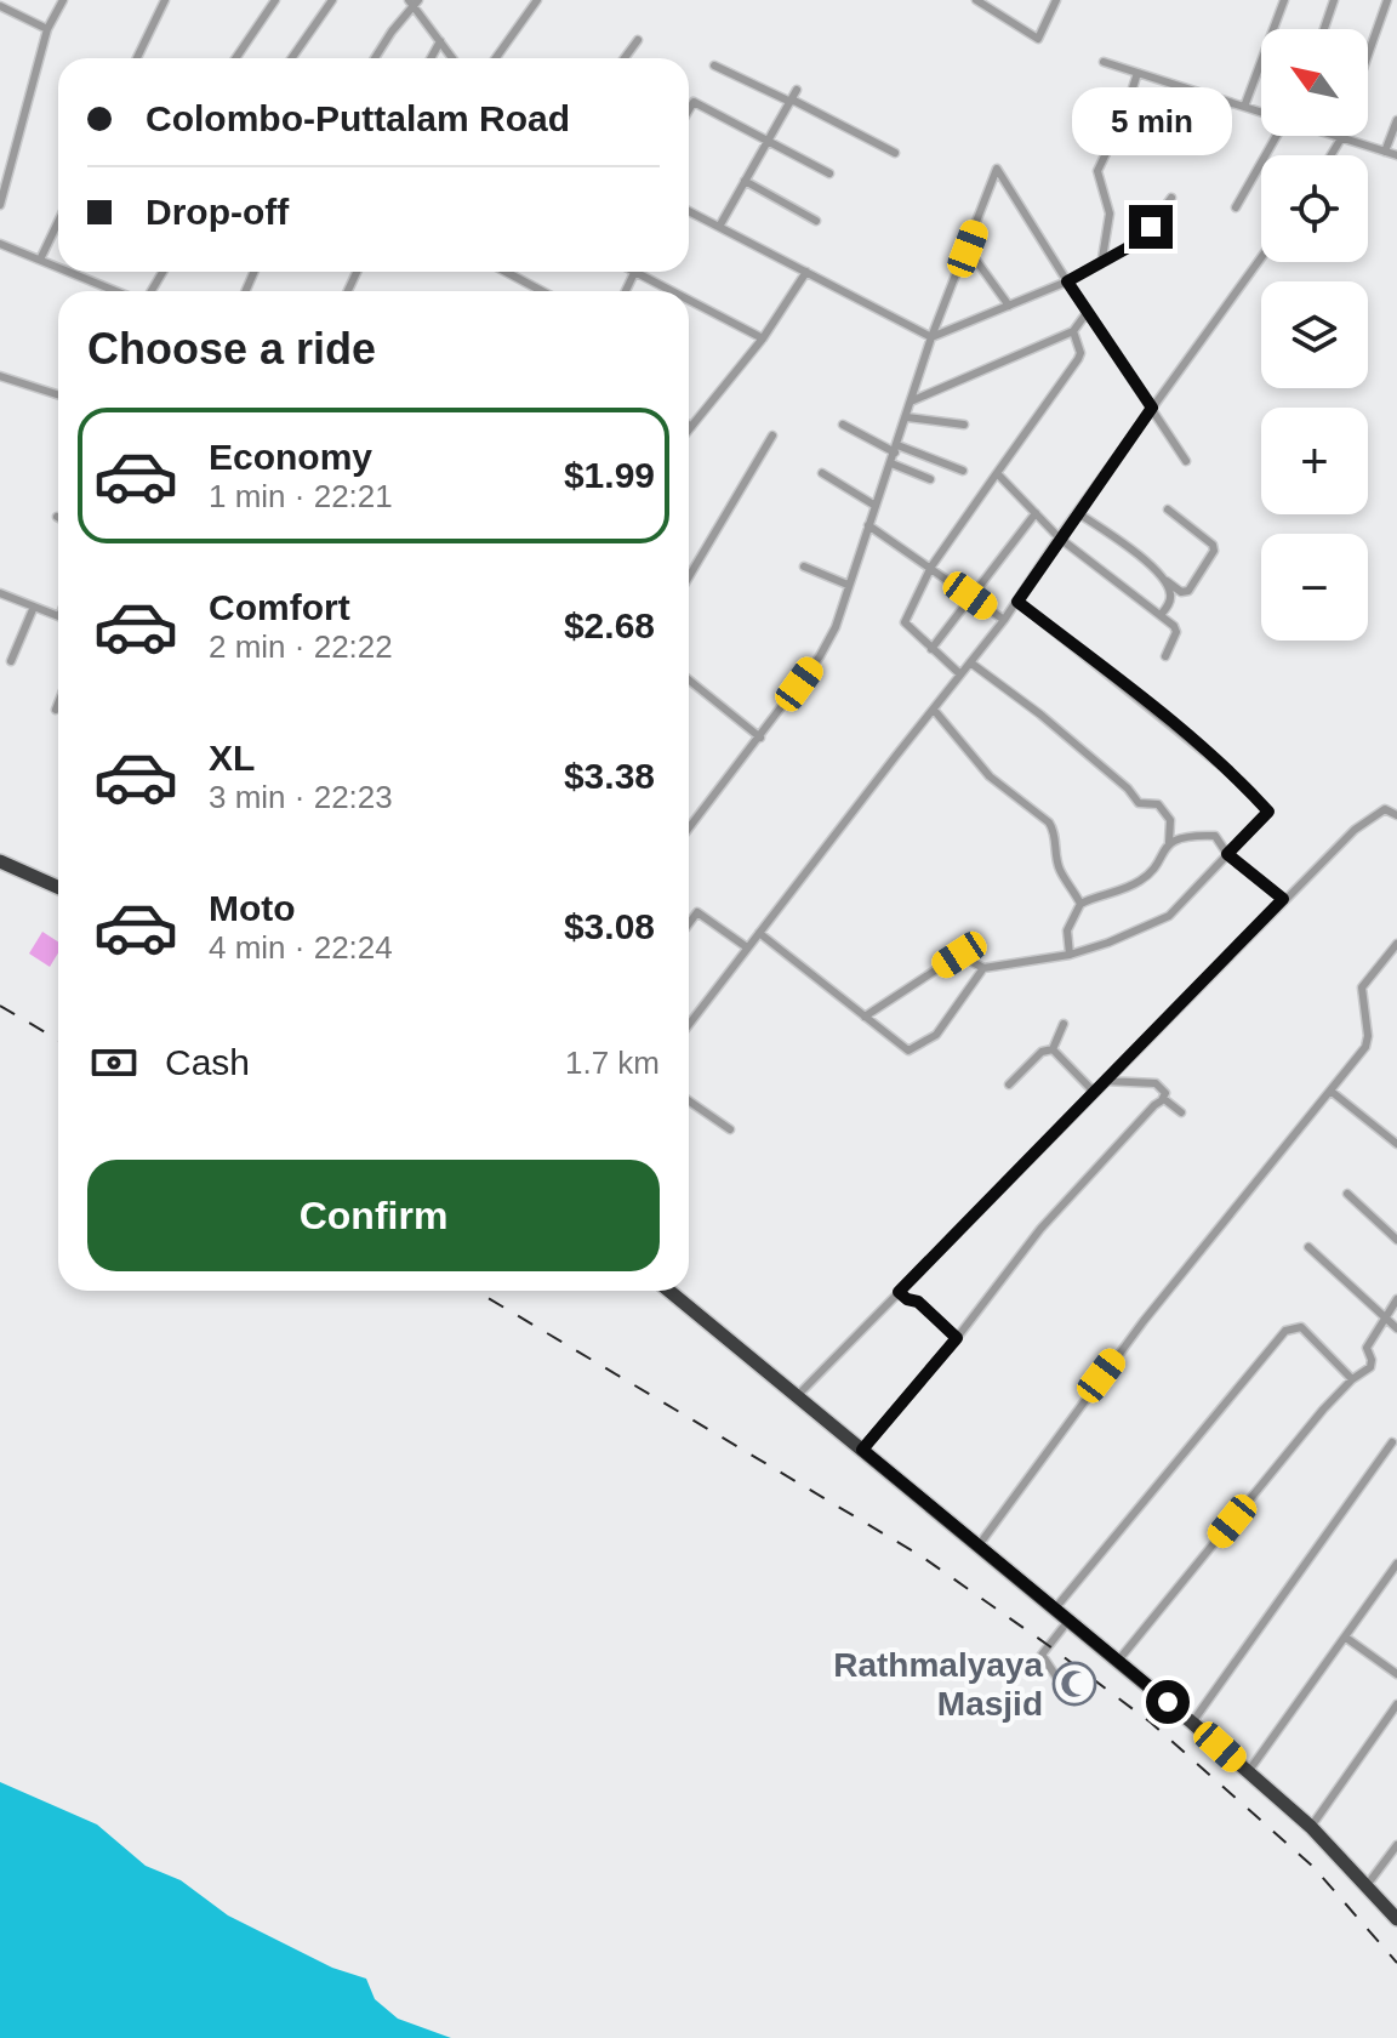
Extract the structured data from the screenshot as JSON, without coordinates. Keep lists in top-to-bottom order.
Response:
{
  "places": {
    "mosque": ["Rathmalyaya Masjid"]
  },
  "north": "top left",
  "page": {
    "map_buttons": ["+", "−"],
    "banner": ["Colombo-Puttalam Road", "Drop-off"],
    "bubble": "5 min",
    "heading": "Choose a ride",
    "list": [
      {
        "name": "Economy",
        "note": "1 min · 22:21",
        "value": "$1.99"
      },
      {
        "name": "Comfort",
        "note": "2 min · 22:22",
        "value": "$2.68"
      },
      {
        "name": "XL",
        "note": "3 min · 22:23",
        "value": "$3.38"
      },
      {
        "name": "Moto",
        "note": "4 min · 22:24",
        "value": "$3.08"
      }
    ],
    "pay": ["Cash", "1.7 km"],
    "buttons": "Confirm"
  }
}
